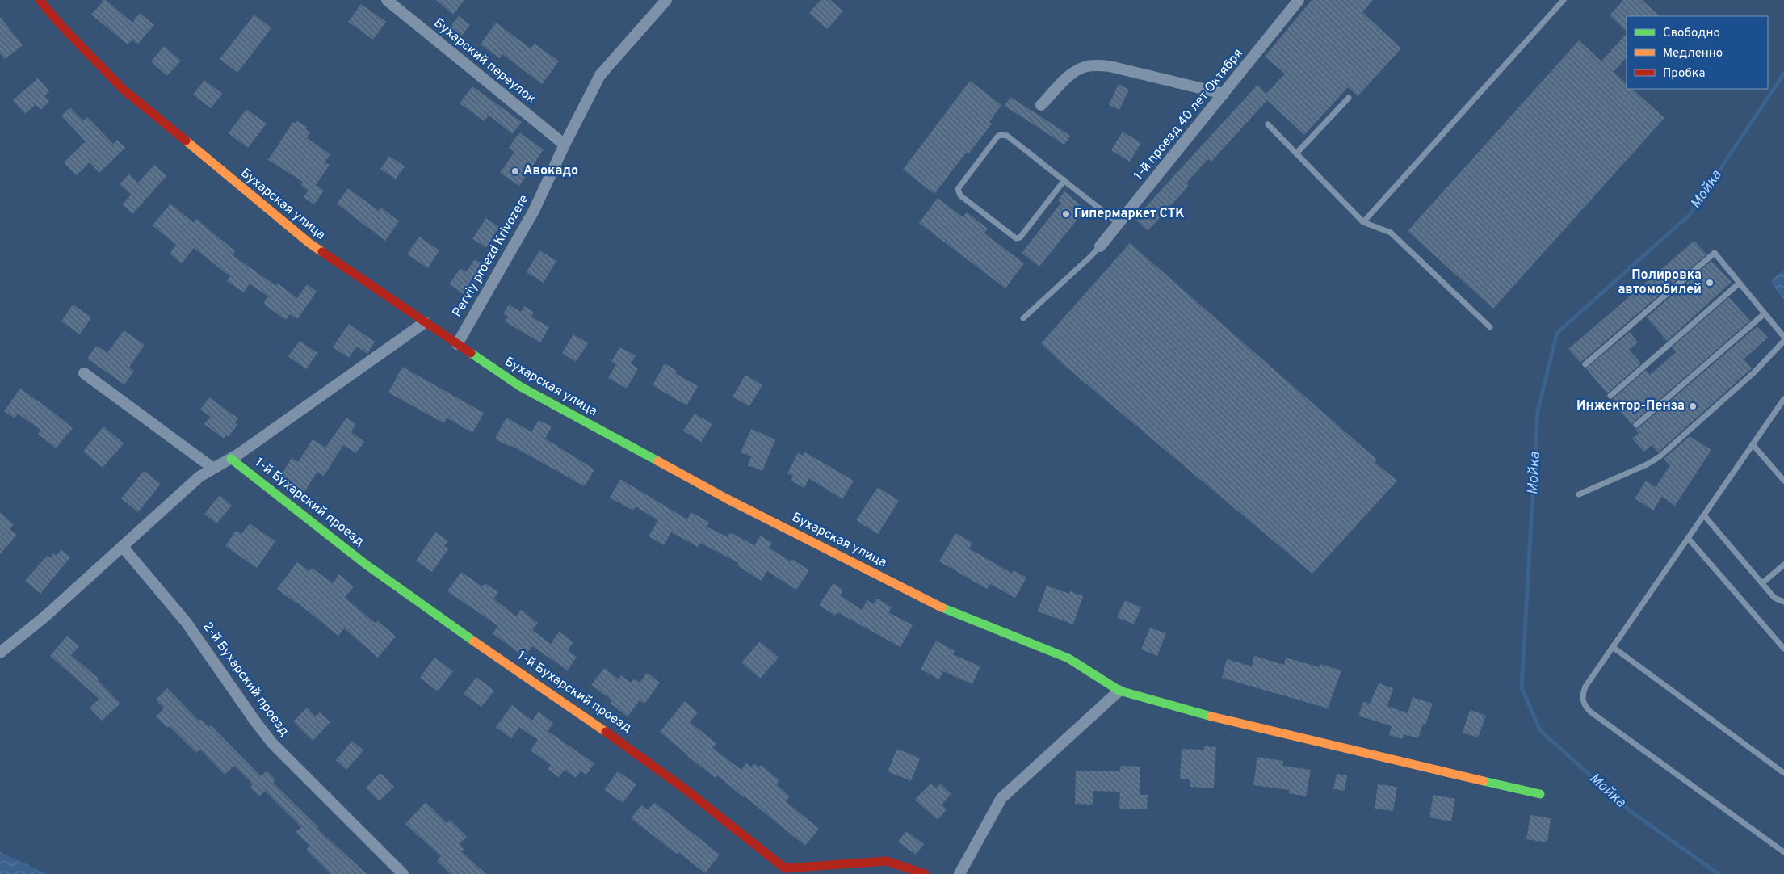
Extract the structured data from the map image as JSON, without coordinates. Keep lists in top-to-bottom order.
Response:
{
  "streets": {
    "street": [
      "Бухарский переулок",
      "1-й проезд 40 лет Октября",
      "Бухарская улица",
      "Perviy proezd Krivozere",
      "1-й Бухарский проезд",
      "2-й Бухарский проезд"
    ]
  },
  "crossings": [
    ["Бухарский переулок", "Perviy proezd Krivozere"],
    ["Бухарская улица", "Perviy proezd Krivozere"]
  ],
  "water": ["Мойка"],
  "places": [
    "Авокадо",
    "Гипермаркет СТК",
    "Полировка автомобилей",
    "Инжектор-Пенза"
  ],
  "legend": ["Свободно", "Медленно", "Пробка"]
}
